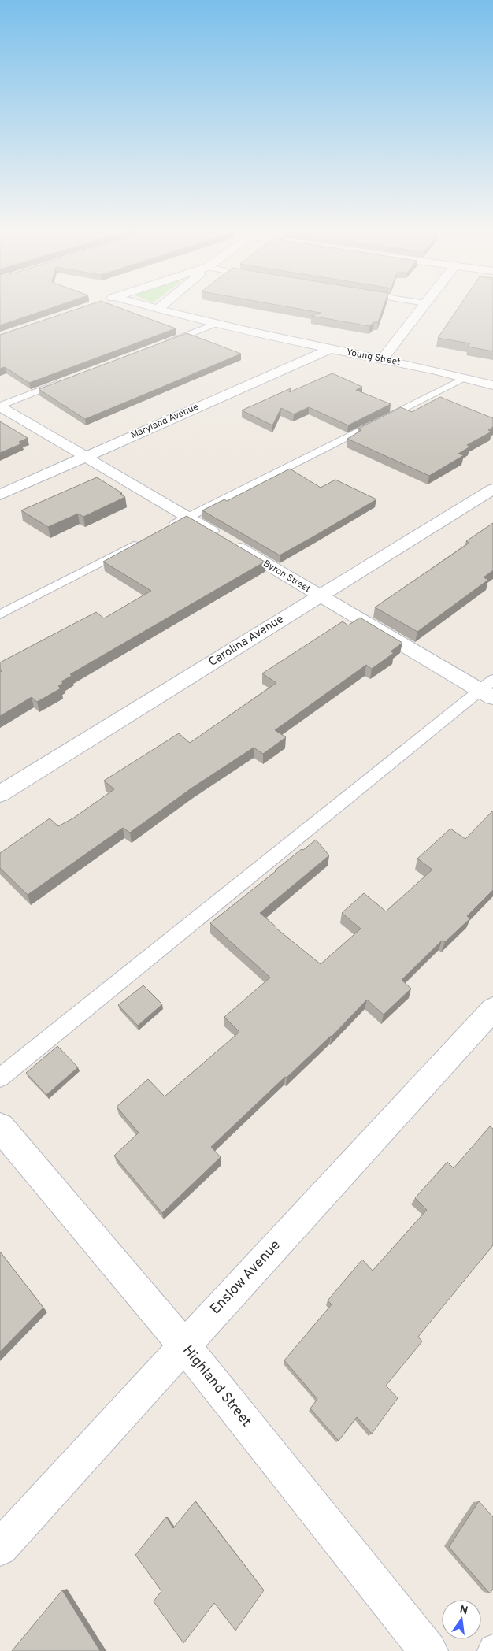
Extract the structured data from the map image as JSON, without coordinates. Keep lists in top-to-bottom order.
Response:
{
  "streets": {
    "street": [
      "Young Street",
      "Maryland Avenue",
      "Byron Street",
      "Carolina Avenue",
      "Enslow Avenue",
      "Highland Street"
    ]
  },
  "crossings": [
    ["Young Street", "Maryland Avenue"],
    ["Maryland Avenue", "Byron Street"],
    ["Byron Street", "Carolina Avenue"],
    ["Enslow Avenue", "Highland Street"]
  ],
  "north": "top"
}
